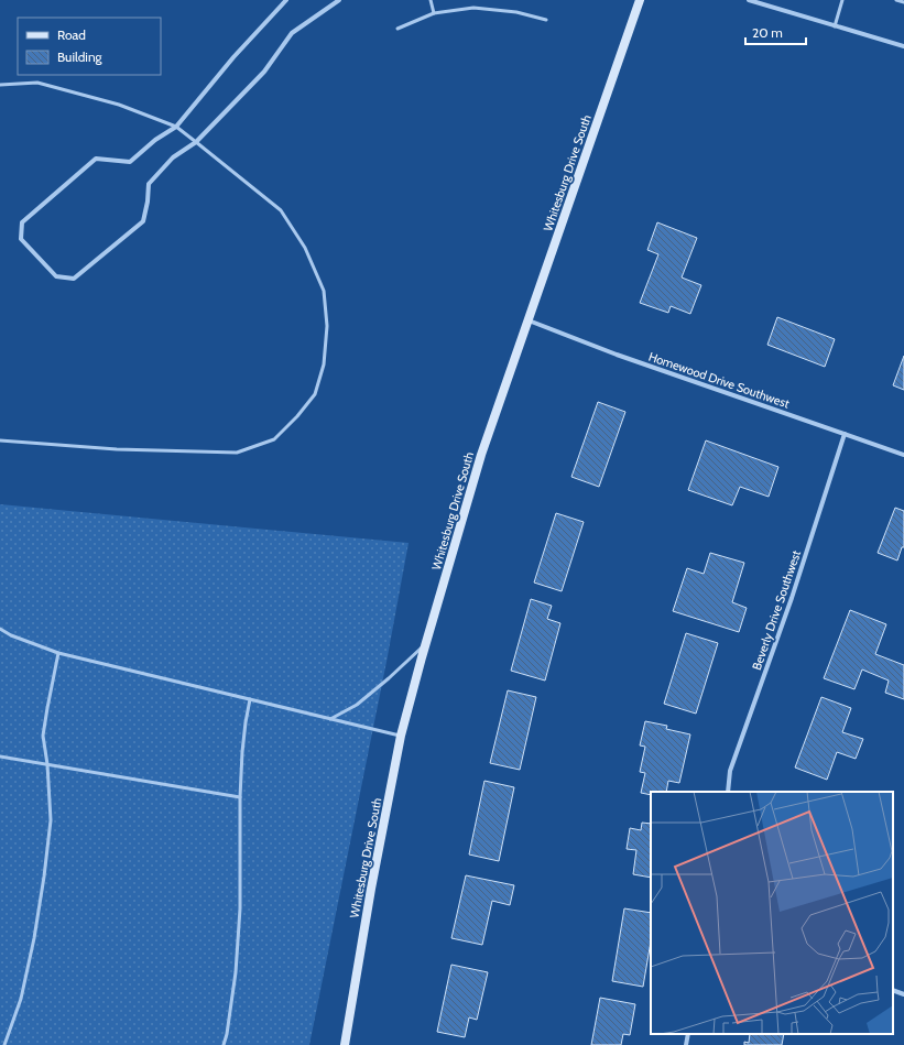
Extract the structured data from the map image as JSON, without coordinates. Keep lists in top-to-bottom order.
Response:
{
  "streets": {
    "main road": ["Whitesburg Drive South"],
    "street": ["Homewood Drive Southwest", "Beverly Drive Southwest"]
  },
  "crossings": [
    ["Whitesburg Drive South", "Homewood Drive Southwest"],
    ["Homewood Drive Southwest", "Beverly Drive Southwest"]
  ],
  "legend": ["Road", "Building"],
  "scale_bar": "20 m"
}
